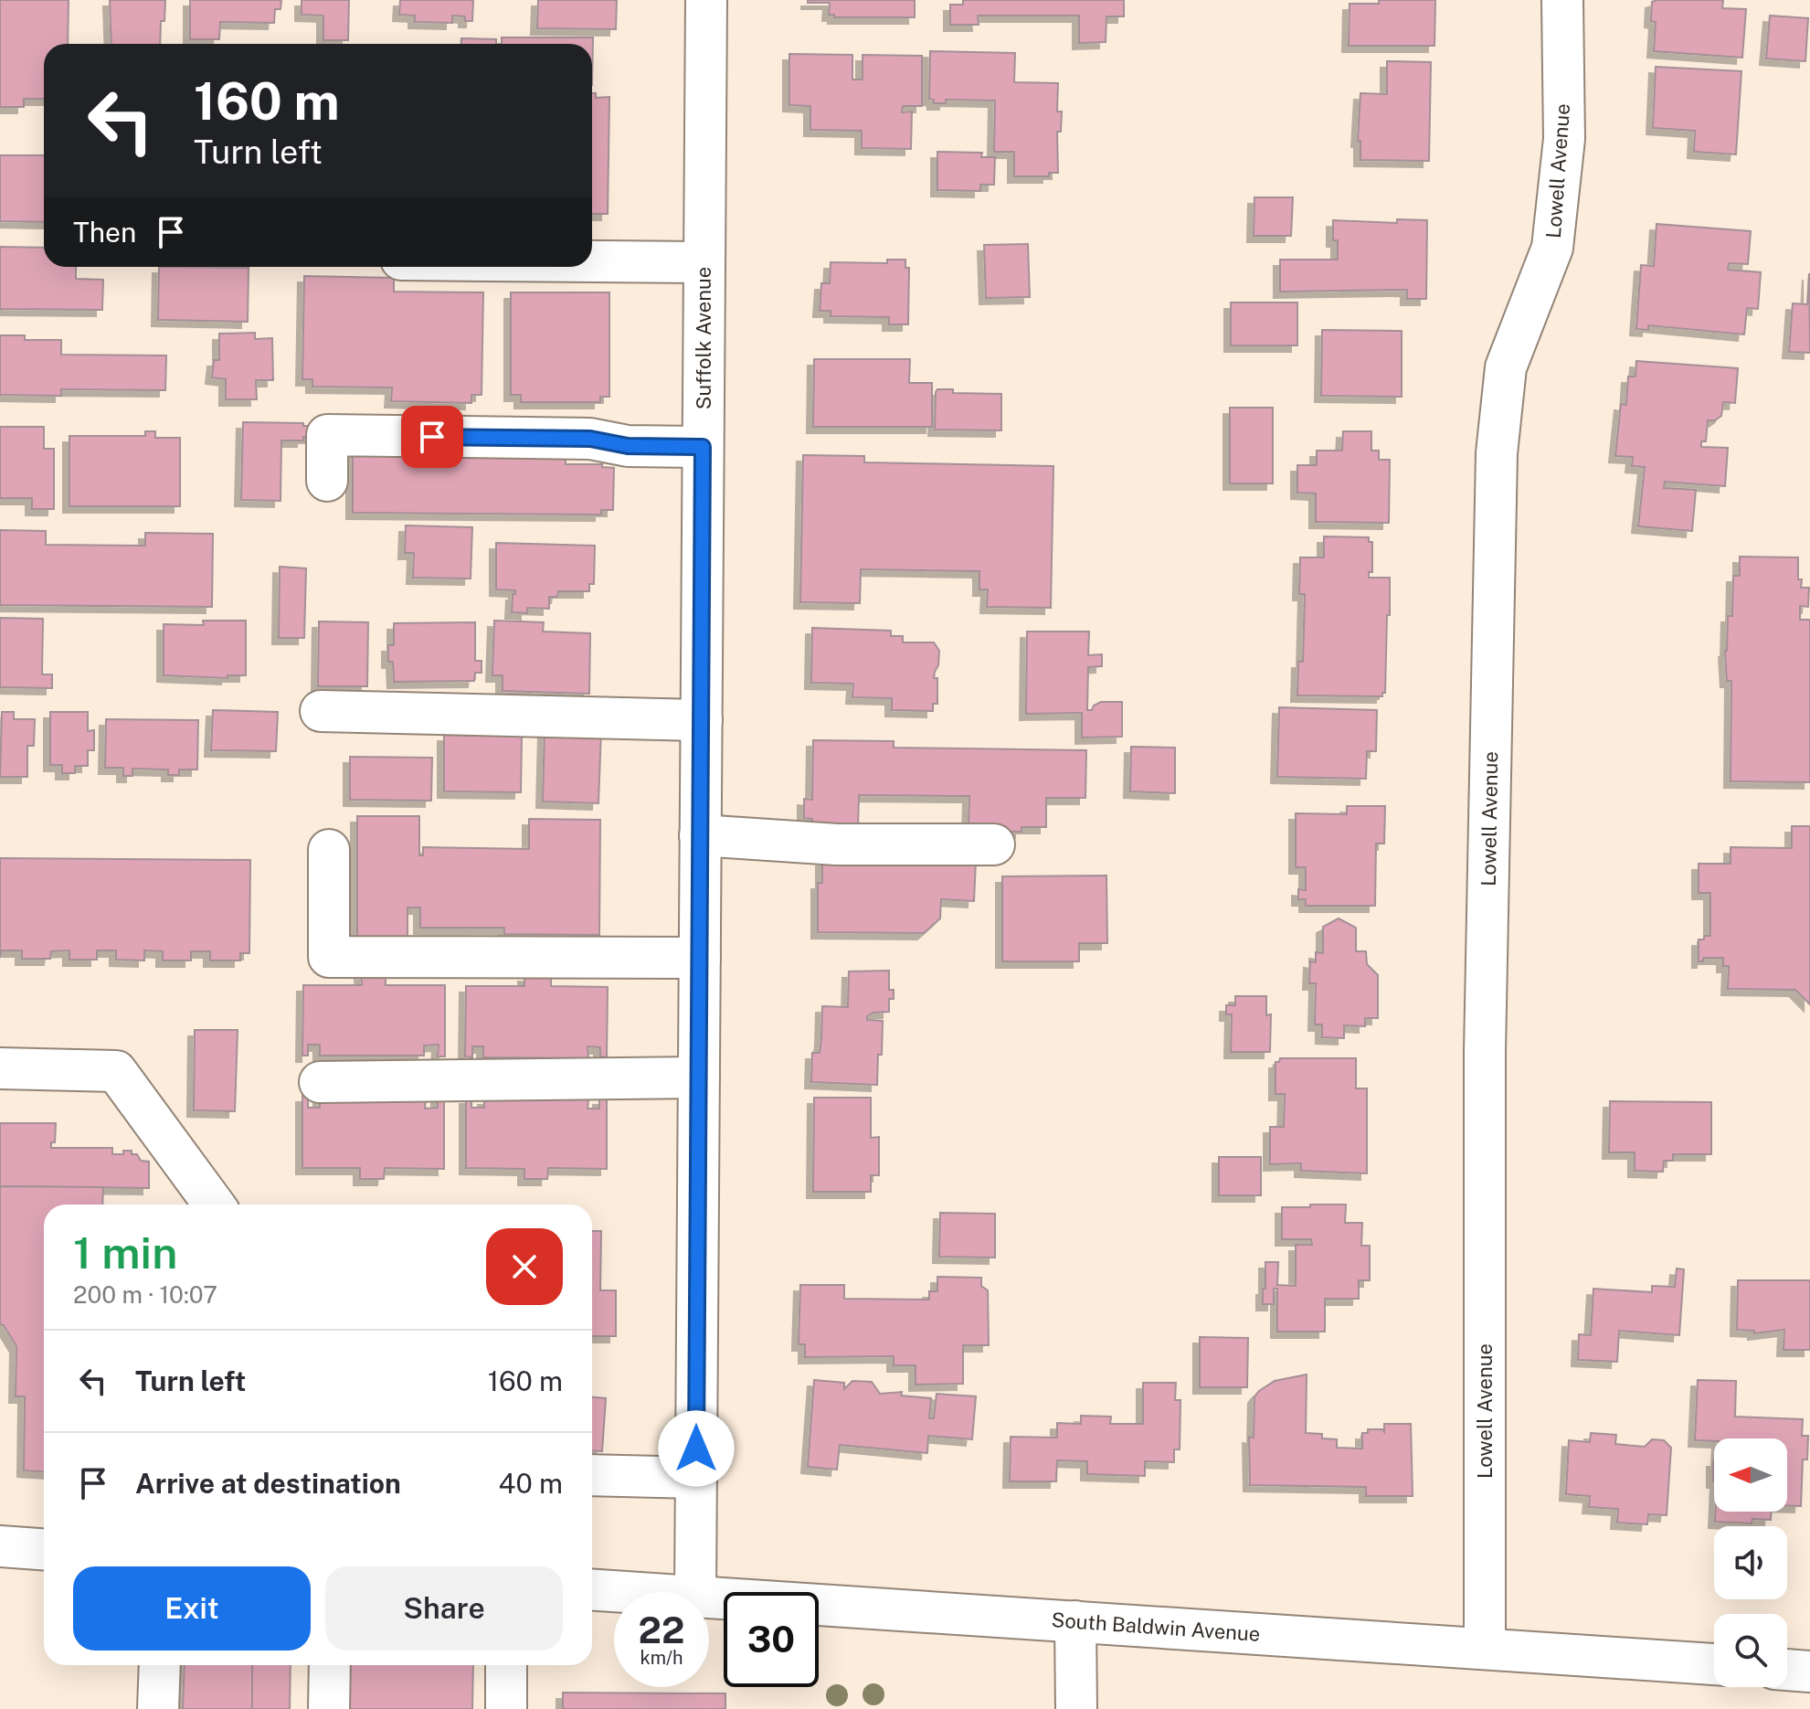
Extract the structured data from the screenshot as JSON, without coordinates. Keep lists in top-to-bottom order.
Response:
{
  "streets": {
    "street": ["Lowell Avenue", "Suffolk Avenue", "South Baldwin Avenue"]
  },
  "crossings": [
    ["Lowell Avenue", "South Baldwin Avenue"]
  ],
  "north": "left",
  "page": {
    "turn": ["160 m", "Turn left"],
    "then": "Then",
    "heading": ["1 min", "200 m · 10:07"],
    "list": [
      {
        "name": "Turn left",
        "value": "160 m"
      },
      {
        "name": "Arrive at destination",
        "value": "40 m"
      }
    ],
    "buttons": ["Exit", "Share"],
    "speed": "22 km/h",
    "limit": "30"
  }
}
